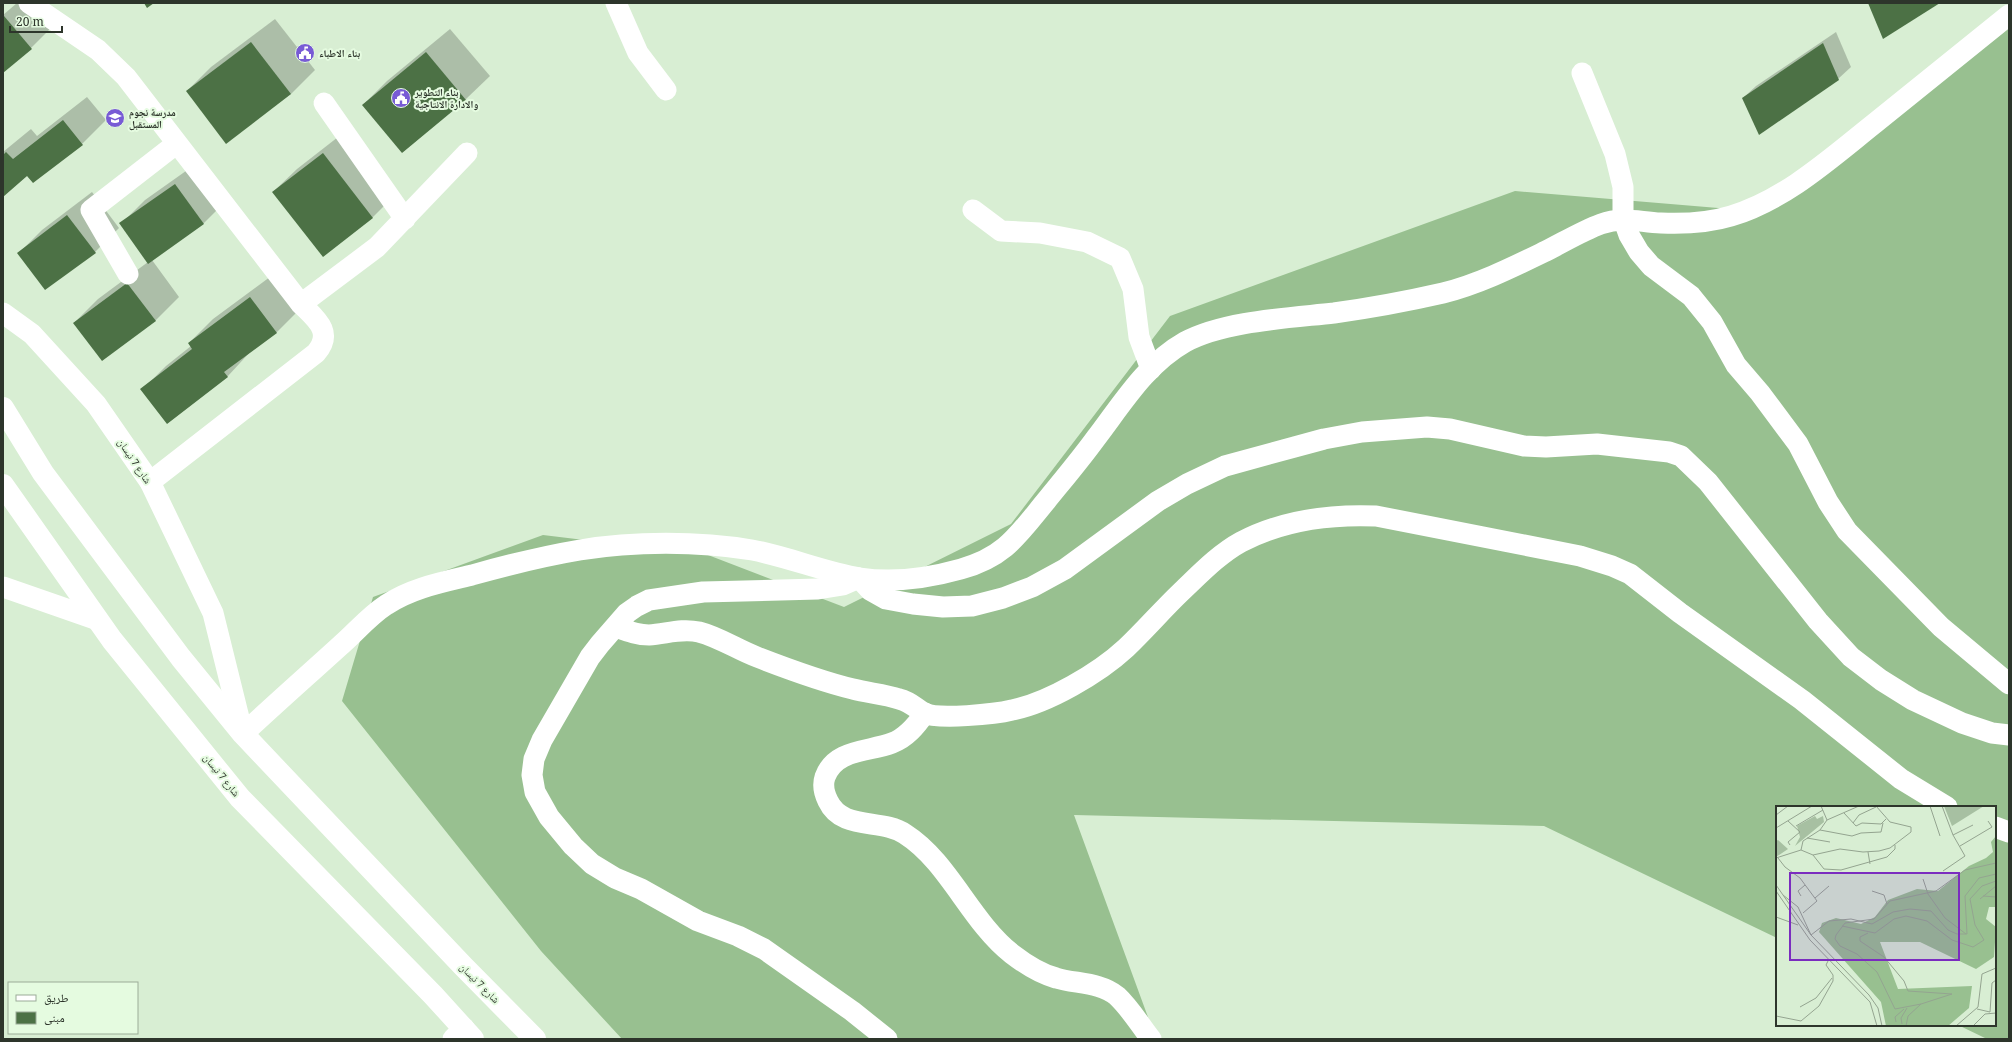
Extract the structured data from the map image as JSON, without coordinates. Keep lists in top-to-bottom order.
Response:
{
  "streets": {
    "main road": ["شارع 7 نيسان"]
  },
  "places": {
    "public building": ["بناء الاطباء", "بناء التطوير والادارة الانتاجية"],
    "school or university": ["مدرسة نجوم المستقبل"]
  },
  "legend": ["طريق", "مبنى"],
  "scale_bar": "20 m"
}
